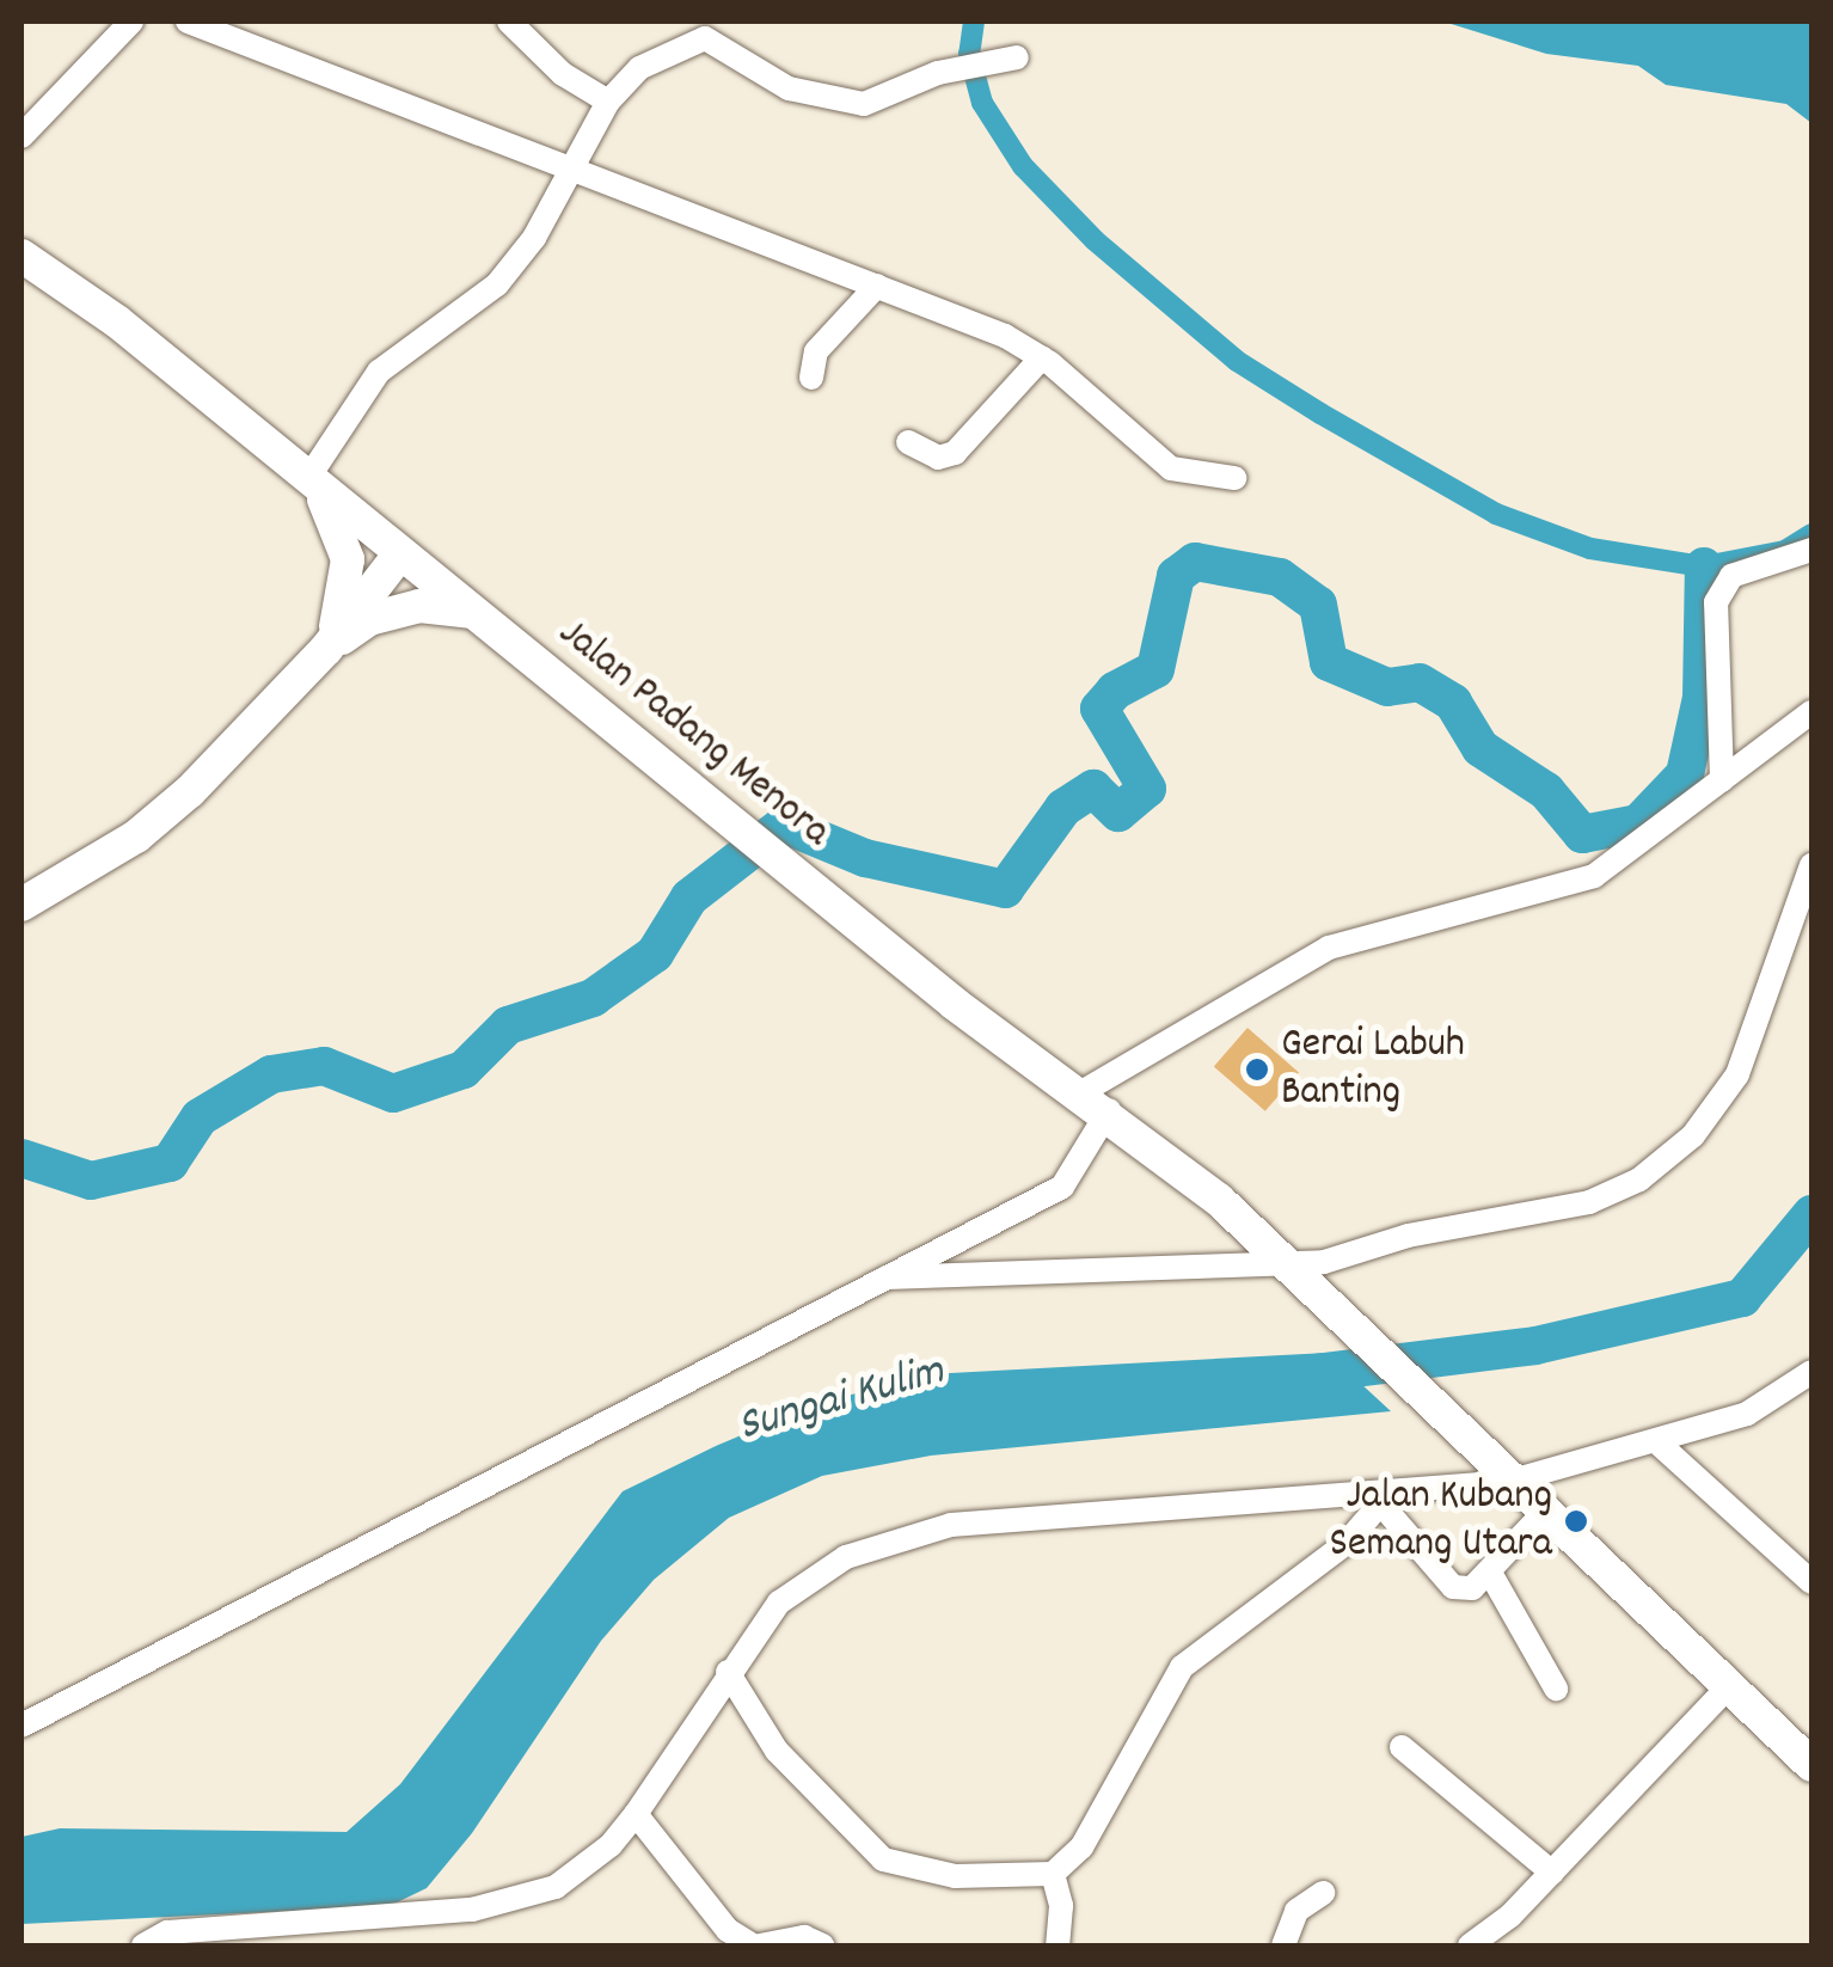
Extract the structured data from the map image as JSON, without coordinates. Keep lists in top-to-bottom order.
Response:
{
  "streets": {
    "main road": ["Jalan Padang Menora"]
  },
  "water": ["Sungai Kulim"],
  "places": ["Gerai Labuh Banting", "Jalan Kubang Semang Utara"]
}
